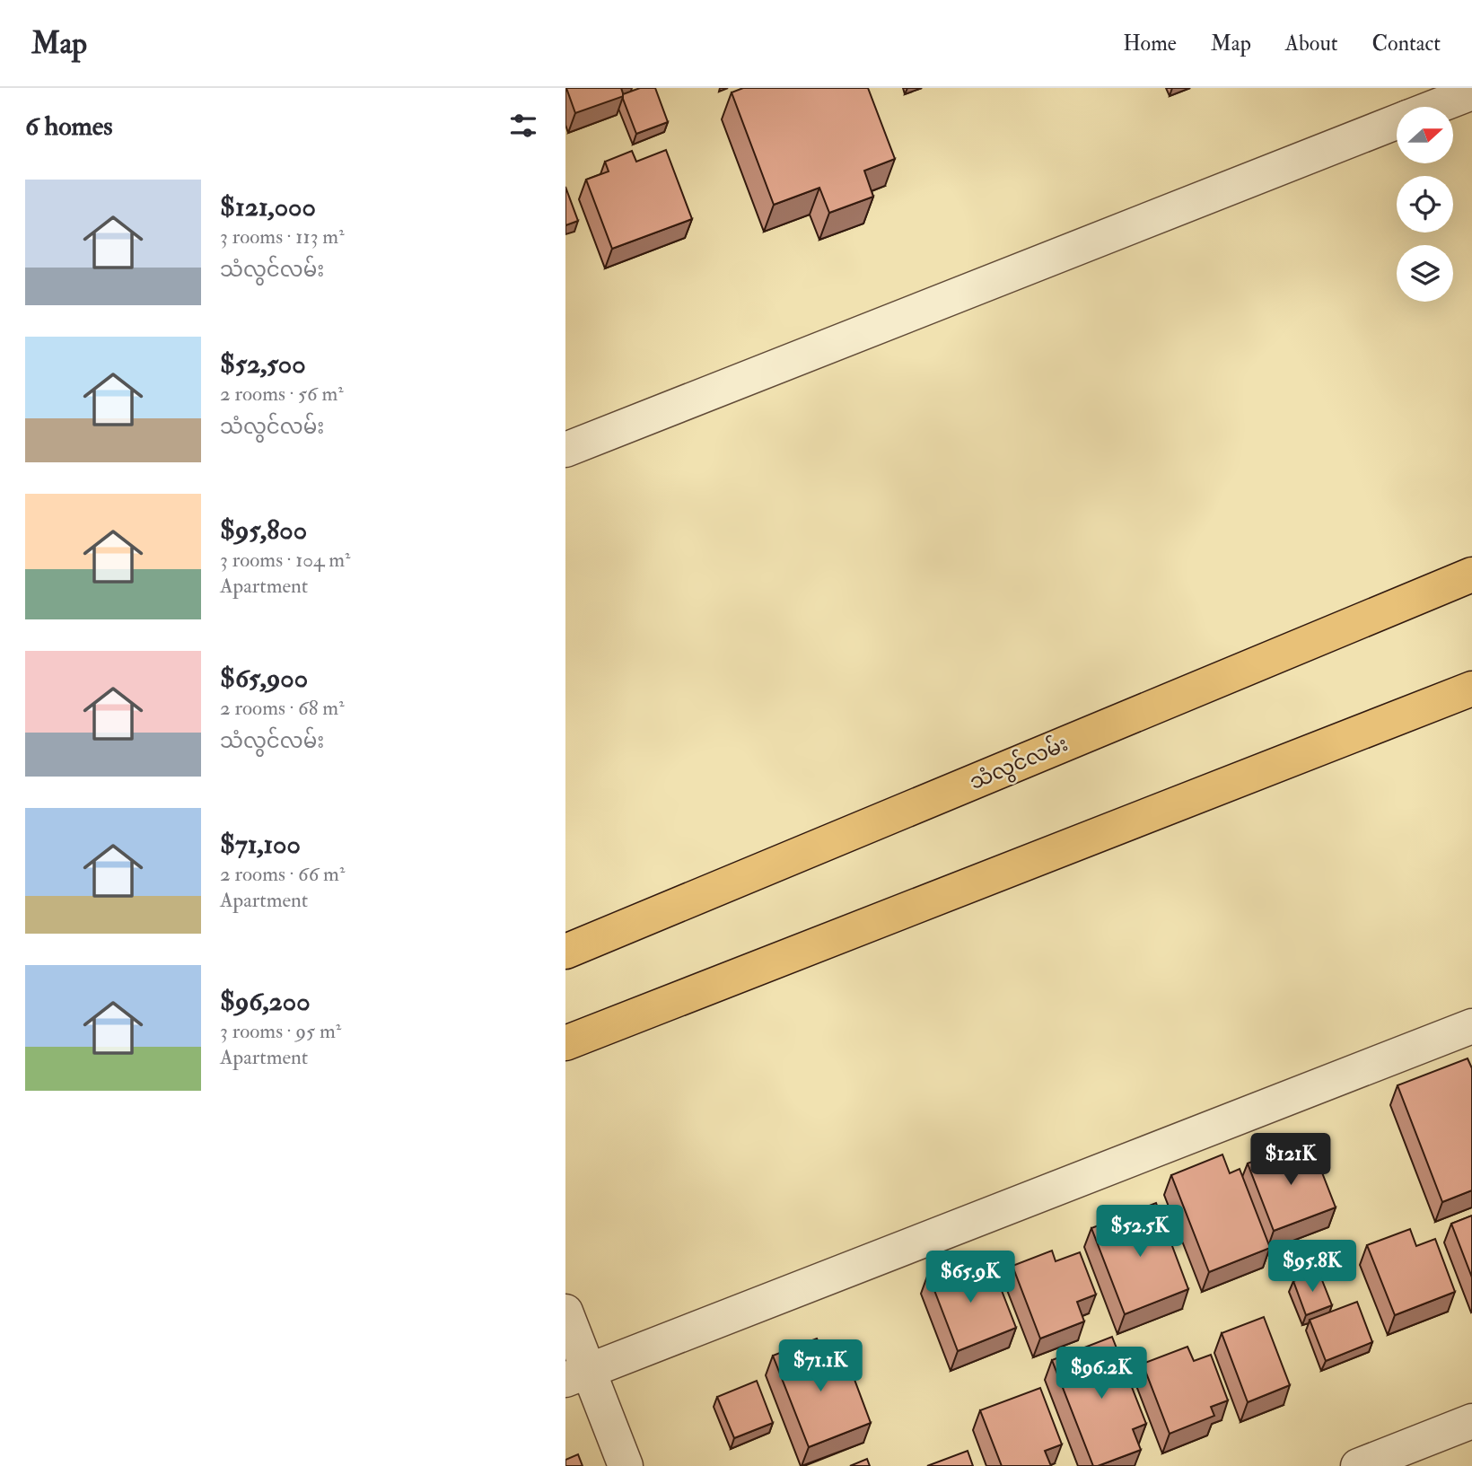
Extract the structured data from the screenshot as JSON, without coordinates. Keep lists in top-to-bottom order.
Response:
{
  "streets": {
    "main road": ["သံလွင်လမ်း"]
  },
  "north": "right",
  "page": {
    "header": "Map",
    "nav": [
      "Home",
      "Map",
      "About",
      "Contact"
    ],
    "heading": "6 homes",
    "list": [
      {
        "name": "$121,000",
        "note": "3 rooms · 113 m² · သံလွင်လမ်း"
      },
      {
        "name": "$52,500",
        "note": "2 rooms · 56 m² · သံလွင်လမ်း"
      },
      {
        "name": "$95,800",
        "note": "3 rooms · 104 m² · Apartment"
      },
      {
        "name": "$65,900",
        "note": "2 rooms · 68 m² · သံလွင်လမ်း"
      },
      {
        "name": "$71,100",
        "note": "2 rooms · 66 m² · Apartment"
      },
      {
        "name": "$96,200",
        "note": "3 rooms · 95 m² · Apartment"
      }
    ],
    "price": [
      "$121K",
      "$52.5K",
      "$95.8K",
      "$65.9K",
      "$71.1K",
      "$96.2K"
    ]
  }
}
